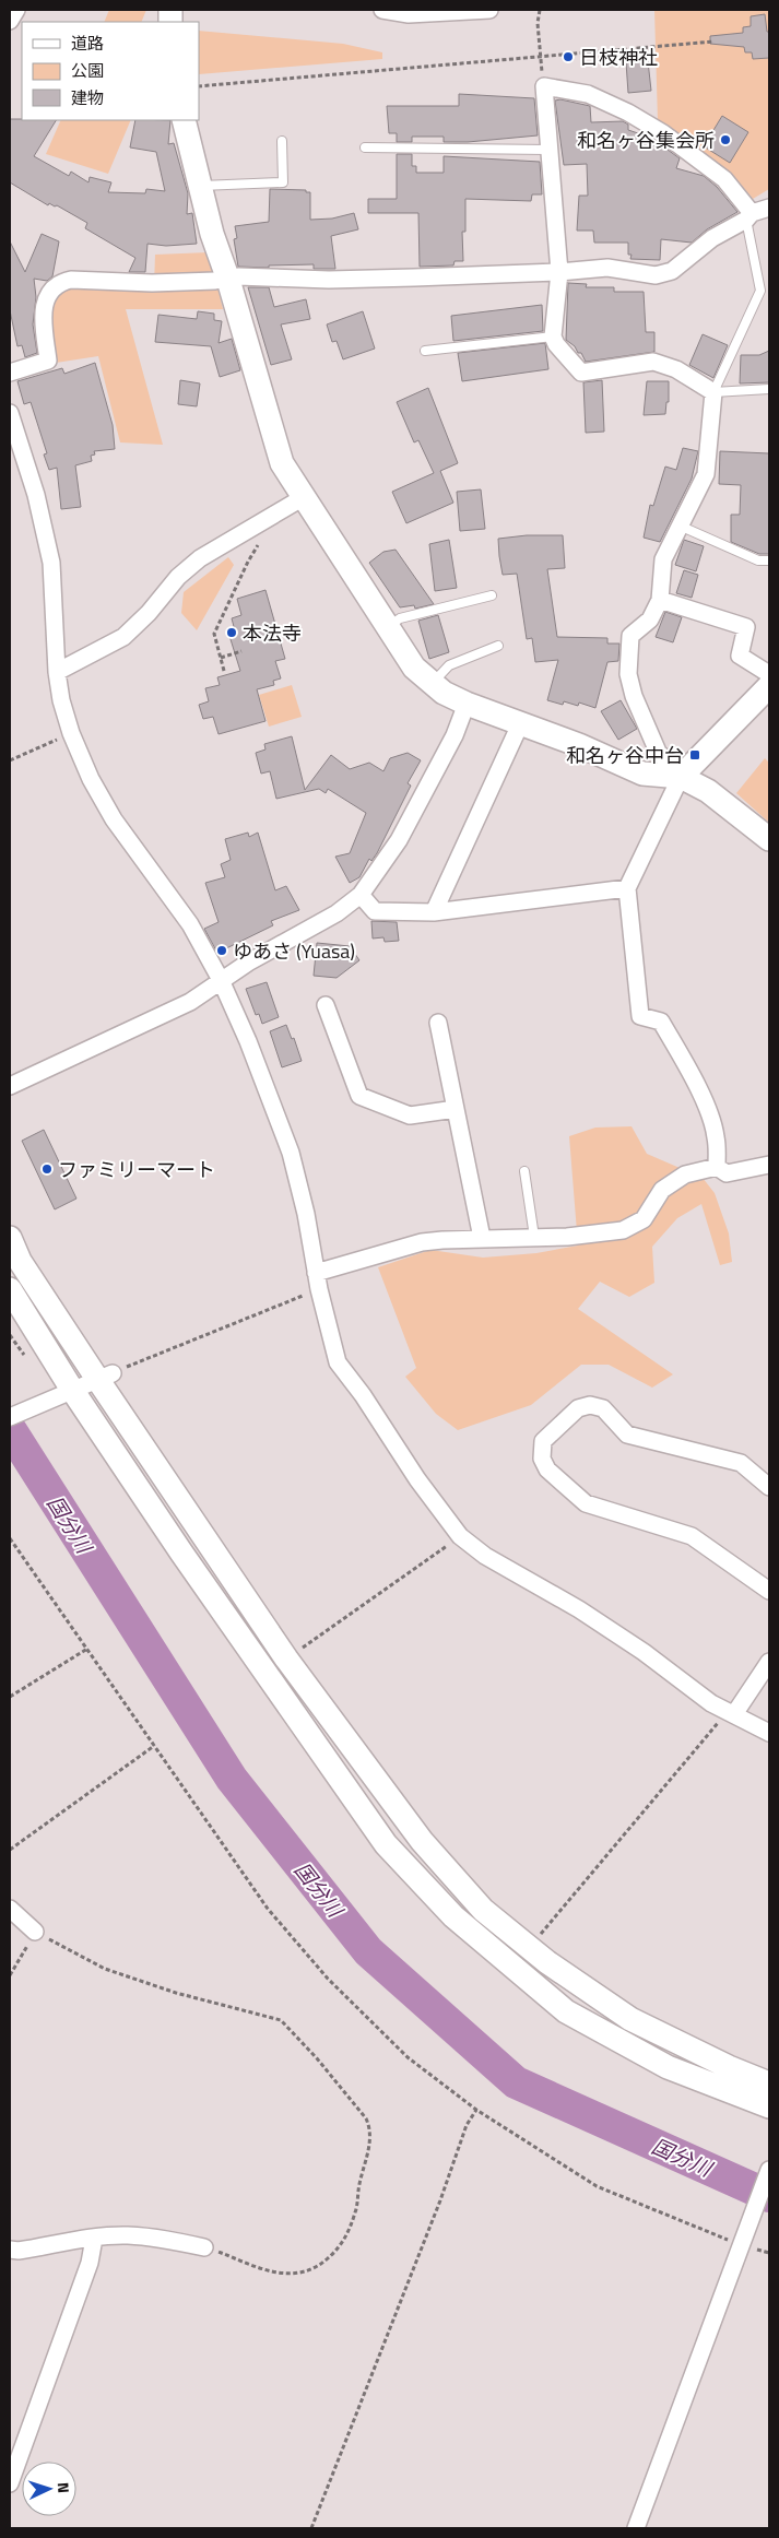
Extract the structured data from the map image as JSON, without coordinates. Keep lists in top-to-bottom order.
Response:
{
  "water": ["国分川"],
  "places": {
    "other": [
      "日枝神社",
      "和名ヶ谷集会所",
      "本法寺",
      "ゆあさ (Yuasa)",
      "ファミリーマート"
    ],
    "transit": ["和名ヶ谷中台"]
  },
  "legend": ["道路", "公園", "建物"],
  "north": "right"
}
